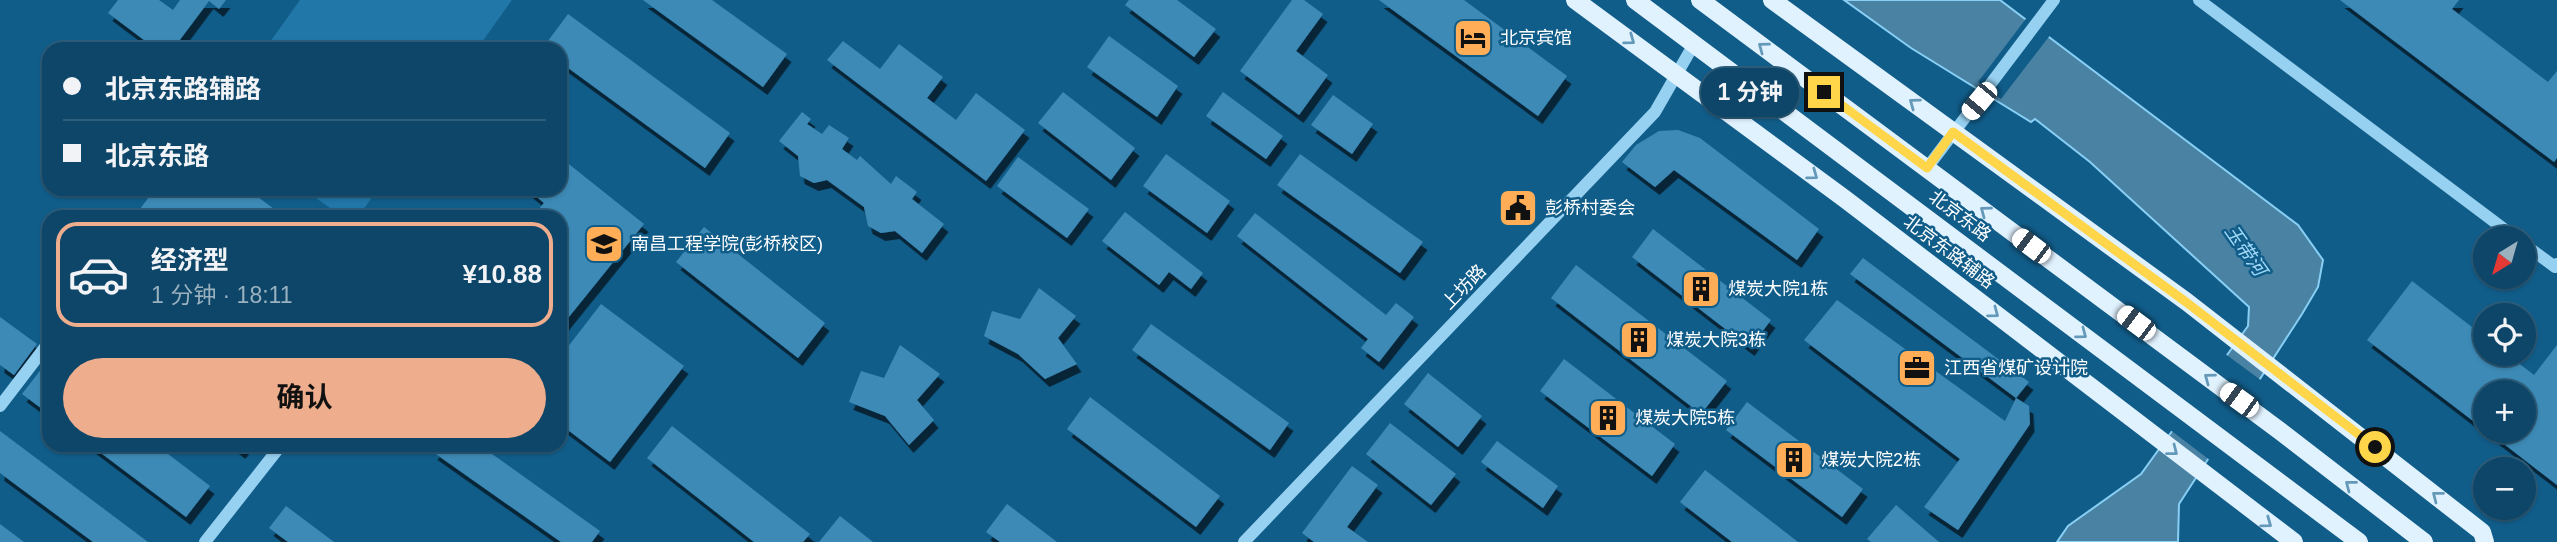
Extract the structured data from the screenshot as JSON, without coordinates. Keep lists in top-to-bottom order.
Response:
{
  "streets": {
    "main road": ["北京东路", "北京东路辅路"],
    "street": ["上坊路"]
  },
  "crossings": [
    ["北京东路", "上坊路"],
    ["北京东路辅路", "上坊路"]
  ],
  "water": ["玉带河"],
  "places": {
    "hotel": ["北京宾馆"],
    "public building": ["彭桥村委会"],
    "school or university": ["南昌工程学院(彭桥校区)"],
    "building": [
      "煤炭大院1栋",
      "煤炭大院3栋",
      "煤炭大院5栋",
      "煤炭大院2栋"
    ],
    "office": ["江西省煤矿设计院"]
  },
  "north": "bottom left",
  "page": {
    "banner": ["北京东路辅路", "北京东路"],
    "bubble": "1 分钟",
    "list": [
      {
        "name": "经济型",
        "note": "1 分钟 · 18:11",
        "value": "¥10.88"
      }
    ],
    "map_buttons": ["+", "−"],
    "buttons": "确认"
  }
}
